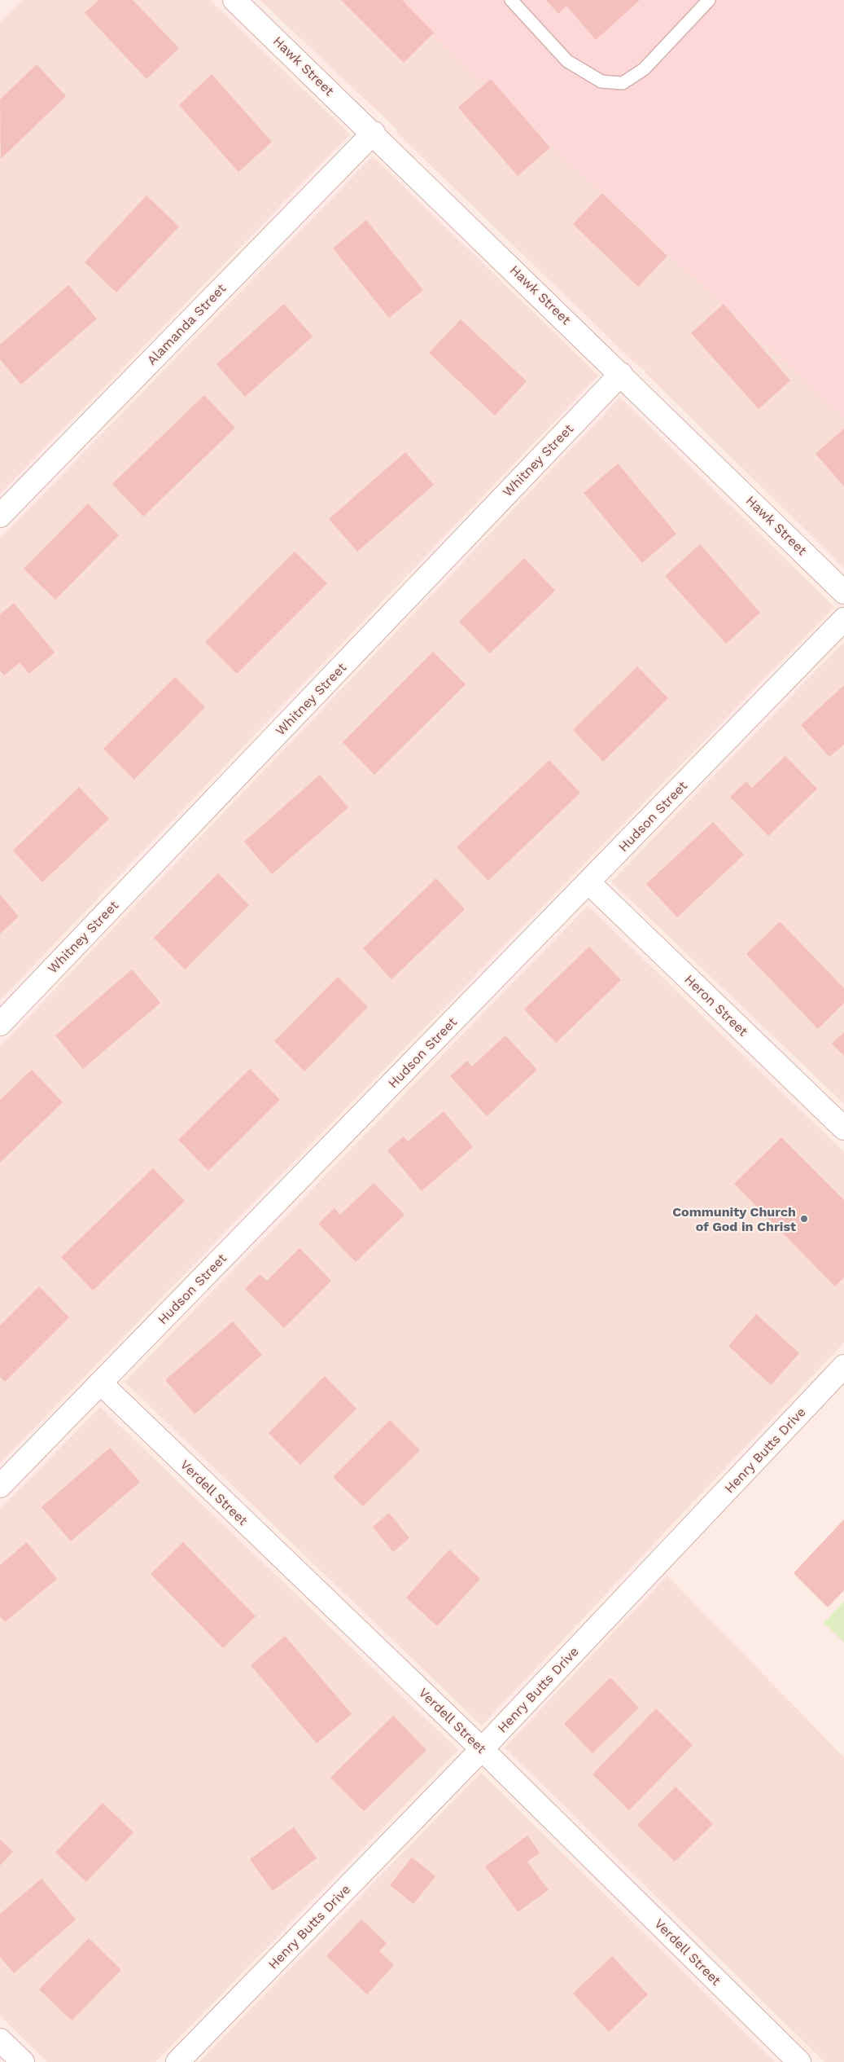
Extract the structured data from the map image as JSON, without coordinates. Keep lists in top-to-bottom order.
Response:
{
  "streets": {
    "street": [
      "Hawk Street",
      "Alamanda Street",
      "Whitney Street",
      "Hudson Street",
      "Heron Street",
      "Henry Butts Drive",
      "Verdell Street"
    ]
  },
  "crossings": [
    ["Hawk Street", "Alamanda Street"],
    ["Hawk Street", "Whitney Street"],
    ["Hudson Street", "Heron Street"],
    ["Hudson Street", "Verdell Street"],
    ["Henry Butts Drive", "Verdell Street"]
  ],
  "places": ["Community Church of God in Christ"]
}
